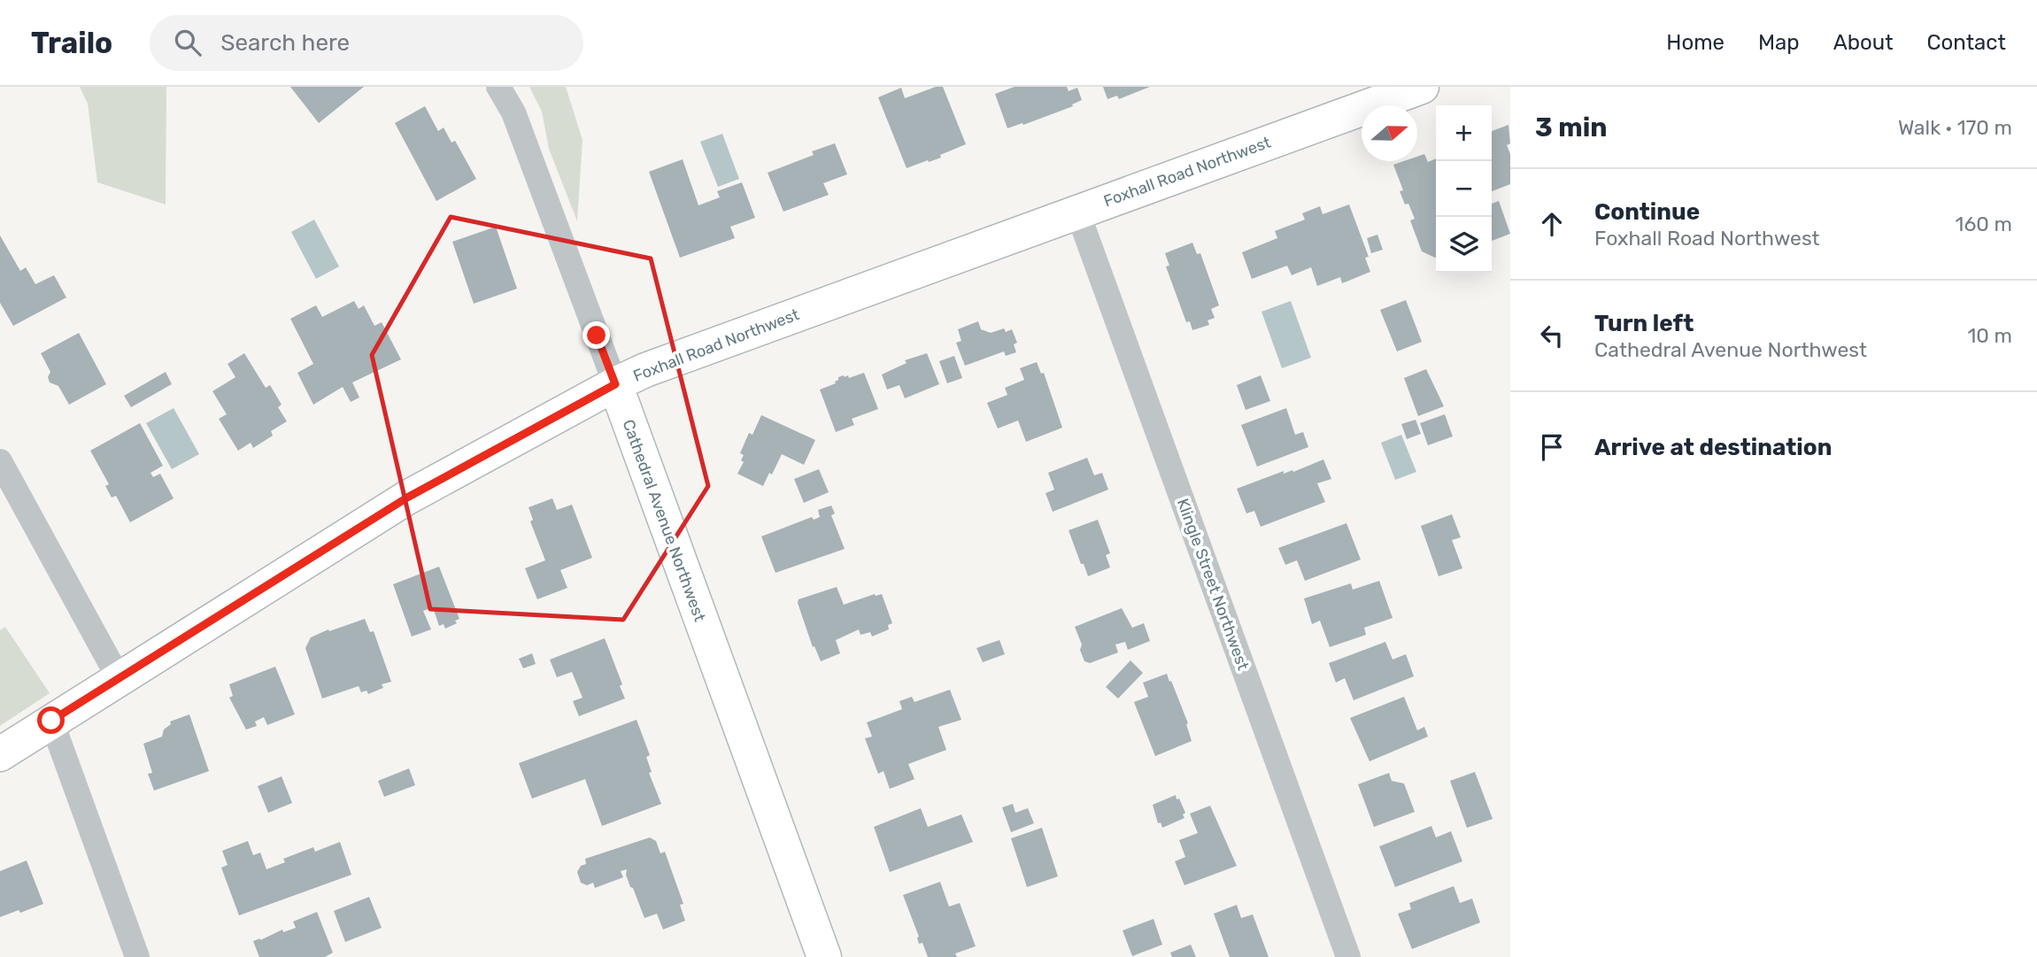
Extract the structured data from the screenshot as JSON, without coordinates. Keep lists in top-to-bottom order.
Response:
{
  "streets": {
    "main road": ["Foxhall Road Northwest", "Cathedral Avenue Northwest"],
    "street": ["Klingle Street Northwest"]
  },
  "crossings": [
    ["Foxhall Road Northwest", "Cathedral Avenue Northwest"],
    ["Foxhall Road Northwest", "Klingle Street Northwest"]
  ],
  "north": "right",
  "page": {
    "header": "Trailo",
    "search": "Search here",
    "nav": [
      "Home",
      "Map",
      "About",
      "Contact"
    ],
    "heading": ["3 min", "Walk · 170 m"],
    "map_buttons": ["+", "−"],
    "list": [
      ["Continue", "Foxhall Road Northwest", "160 m"],
      ["Turn left", "Cathedral Avenue Northwest", "10 m"],
      "Arrive at destination"
    ]
  }
}
